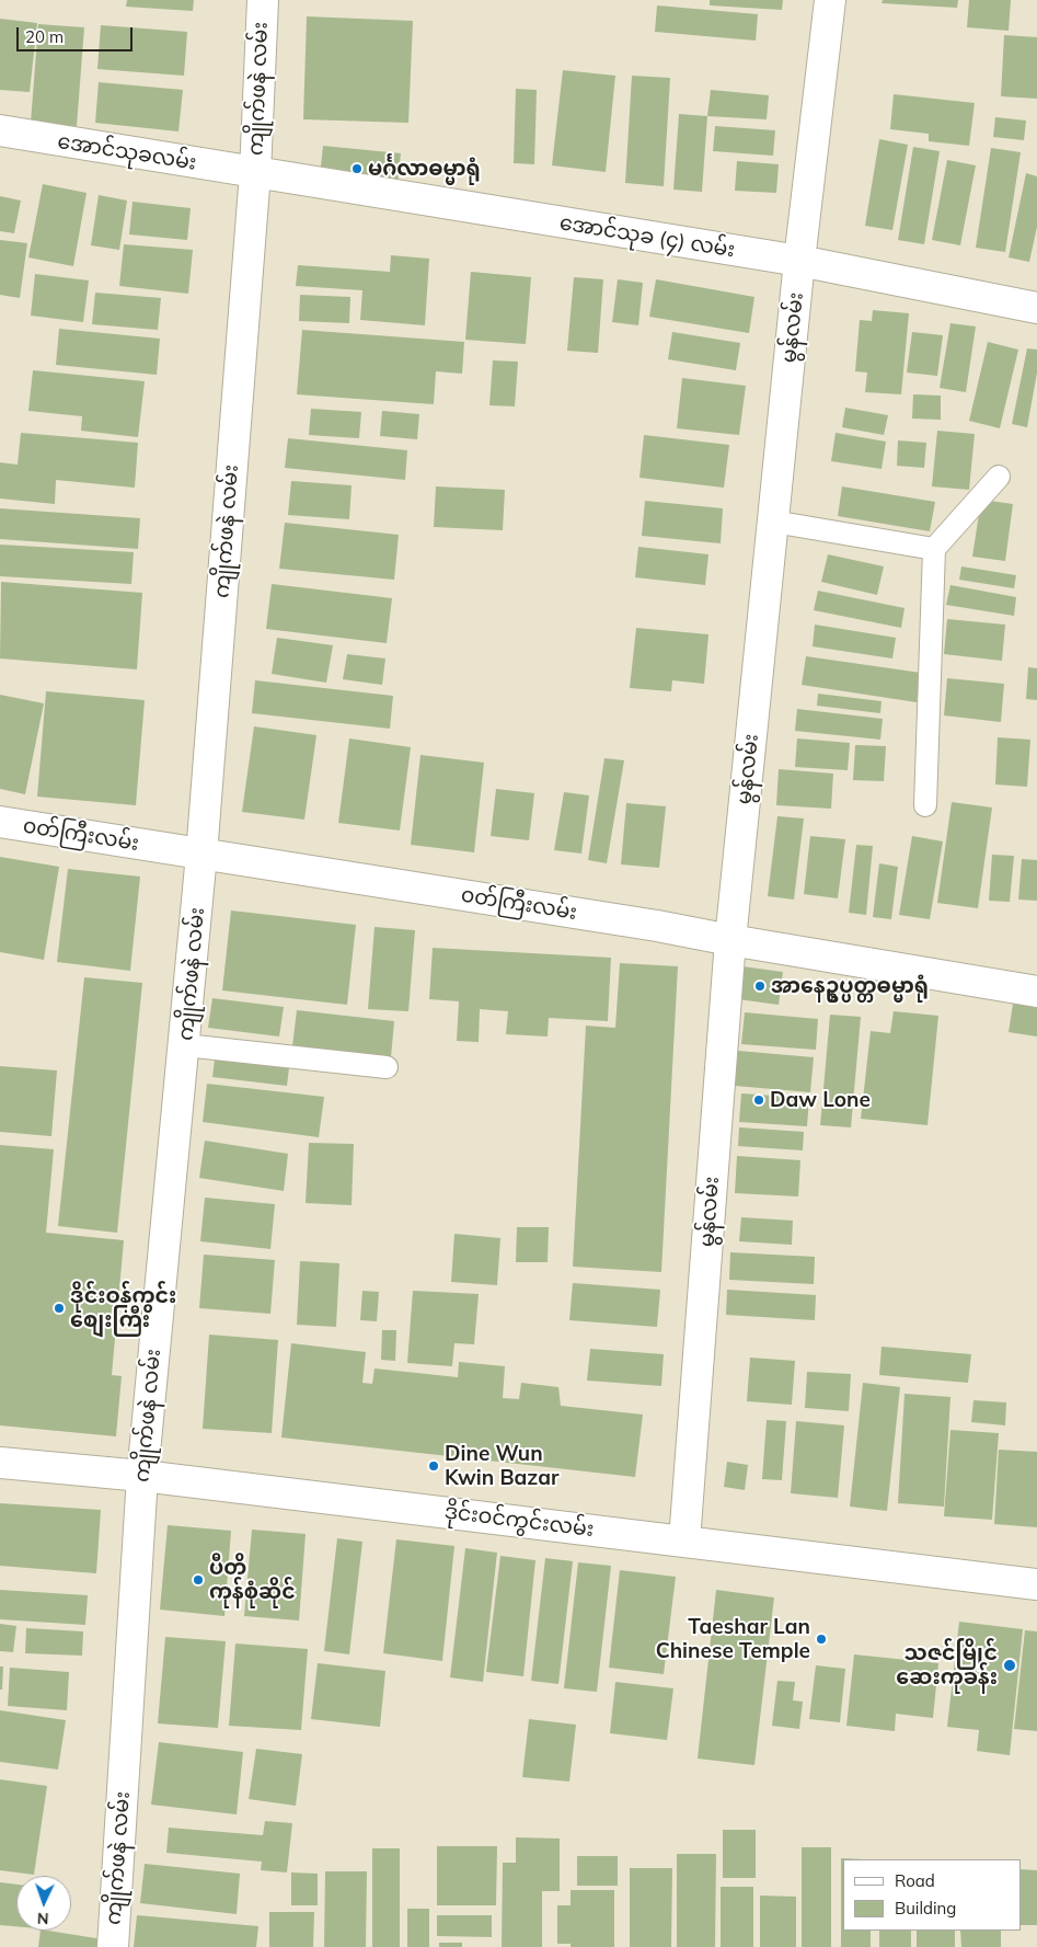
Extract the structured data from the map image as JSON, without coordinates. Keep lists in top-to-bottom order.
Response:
{
  "streets": {
    "street": [
      "ကျိုက်ဖနဲ လမ်း",
      "အောင်သုခလမ်း",
      "အောင်သုခ (၄) လမ်း",
      "မွန်လမ်း",
      "၀တ်ကြီးလမ်း",
      "ဒိုင်းဝင်ကွင်းလမ်း"
    ]
  },
  "crossings": [
    ["ကျိုက်ဖနဲ လမ်း", "အောင်သုခလမ်း"],
    ["ကျိုက်ဖနဲ လမ်း", "အောင်သုခ (၄) လမ်း"],
    ["ကျိုက်ဖနဲ လမ်း", "၀တ်ကြီးလမ်း"],
    ["ကျိုက်ဖနဲ လမ်း", "ဒိုင်းဝင်ကွင်းလမ်း"],
    ["အောင်သုခလမ်း", "အောင်သုခ (၄) လမ်း"],
    ["အောင်သုခ (၄) လမ်း", "မွန်လမ်း"],
    ["မွန်လမ်း", "၀တ်ကြီးလမ်း"],
    ["မွန်လမ်း", "ဒိုင်းဝင်ကွင်းလမ်း"]
  ],
  "places": [
    "မင်္ဂလာဓမ္မာရုံ",
    "အာနေဥ္စပ္ပတ္တဓမ္မာရုံ",
    "Daw Lone",
    "ဒိုင်းဝန်ကွင်း စျေးကြီး",
    "Dine Wun Kwin Bazar",
    "ပီတိ ကုန်စုံဆိုင်",
    "Taeshar Lan Chinese Temple",
    "သဇင်မြိုင် ဆေးကုခန်း"
  ],
  "legend": ["Road", "Building"],
  "scale_bar": "20 m",
  "north": "bottom"
}
